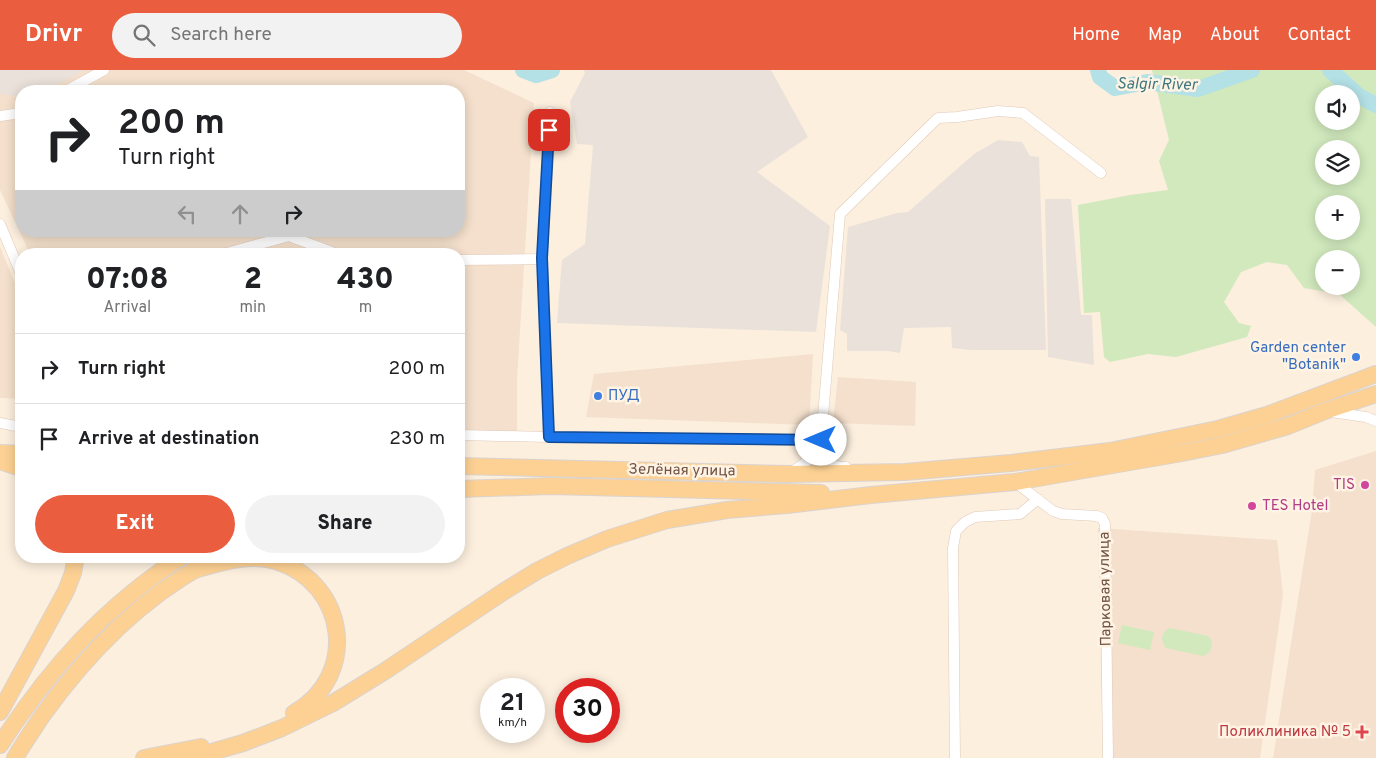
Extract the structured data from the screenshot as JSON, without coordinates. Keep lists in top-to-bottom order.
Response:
{
  "streets": {
    "main road": ["Зелёная улица"],
    "street": ["Парковая улица"]
  },
  "water": ["Salgir River"],
  "places": {
    "other": [
      "Garden center \"Botanik\"",
      "ПУД",
      "TIS",
      "TES Hotel"
    ],
    "health": ["Поликлиника № 5"]
  },
  "page": {
    "header": "Drivr",
    "search": "Search here",
    "nav": [
      "Home",
      "Map",
      "About",
      "Contact"
    ],
    "map_buttons": ["+", "−"],
    "turn": ["200 m", "Turn right"],
    "eta": [
      "07:08",
      "Arrival",
      "2",
      "min",
      "430",
      "m"
    ],
    "list": [
      {
        "name": "Turn right",
        "value": "200 m"
      },
      {
        "name": "Arrive at destination",
        "value": "230 m"
      }
    ],
    "buttons": ["Exit", "Share"],
    "speed": "21 km/h",
    "limit": "30"
  }
}
